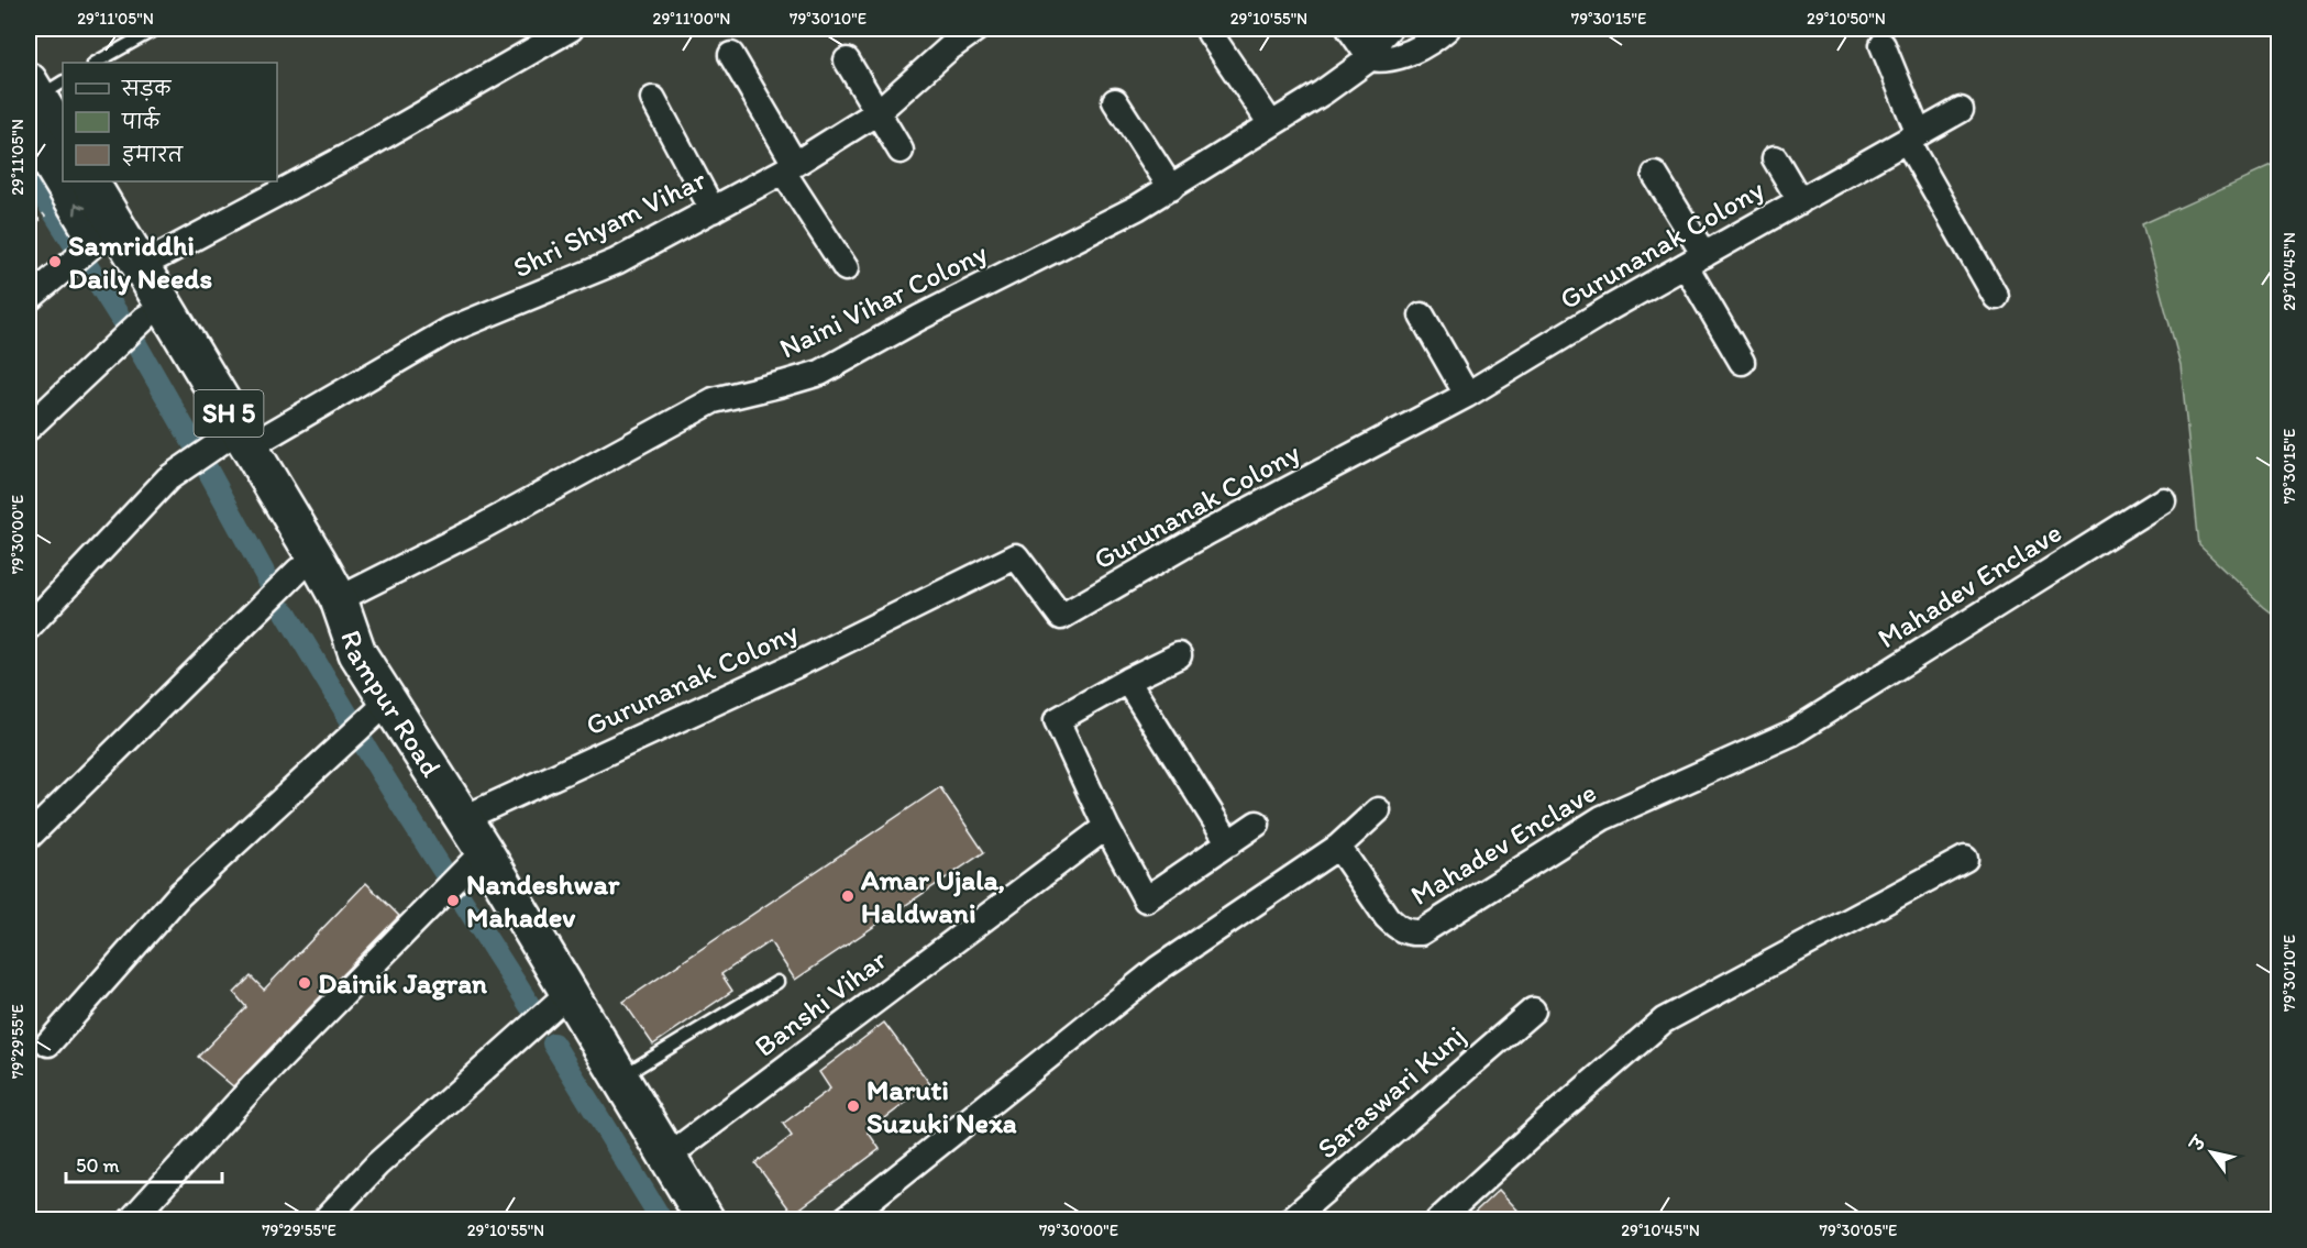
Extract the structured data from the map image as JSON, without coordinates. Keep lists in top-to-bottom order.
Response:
{
  "streets": {
    "main road": ["SH 5", "Rampur Road"],
    "street": [
      "Shri Shyam Vihar",
      "Gurunanak Colony",
      "Naini Vihar Colony",
      "Mahadev Enclave",
      "Banshi Vihar",
      "Saraswari Kunj"
    ]
  },
  "crossings": [
    ["Shri Shyam Vihar", "Rampur Road"],
    ["Gurunanak Colony", "Rampur Road"],
    ["Naini Vihar Colony", "Rampur Road"],
    ["Rampur Road", "Banshi Vihar"]
  ],
  "places": [
    "Samriddhi Daily Needs",
    "Amar Ujala, Haldwani",
    "Nandeshwar Mahadev",
    "Dainik Jagran",
    "Maruti Suzuki Nexa"
  ],
  "legend": ["सड़क", "पार्क", "इमारत"],
  "scale_bar": "50 m",
  "north": "top left",
  "coordinates": [
    "29°11'05\"N",
    "29°11'00\"N",
    "79°30'10\"E",
    "29°10'55\"N",
    "79°30'15\"E",
    "29°10'50\"N",
    "29°10'45\"N",
    "79°30'00\"E",
    "79°29'55\"E",
    "79°30'05\"E"
  ]
}
